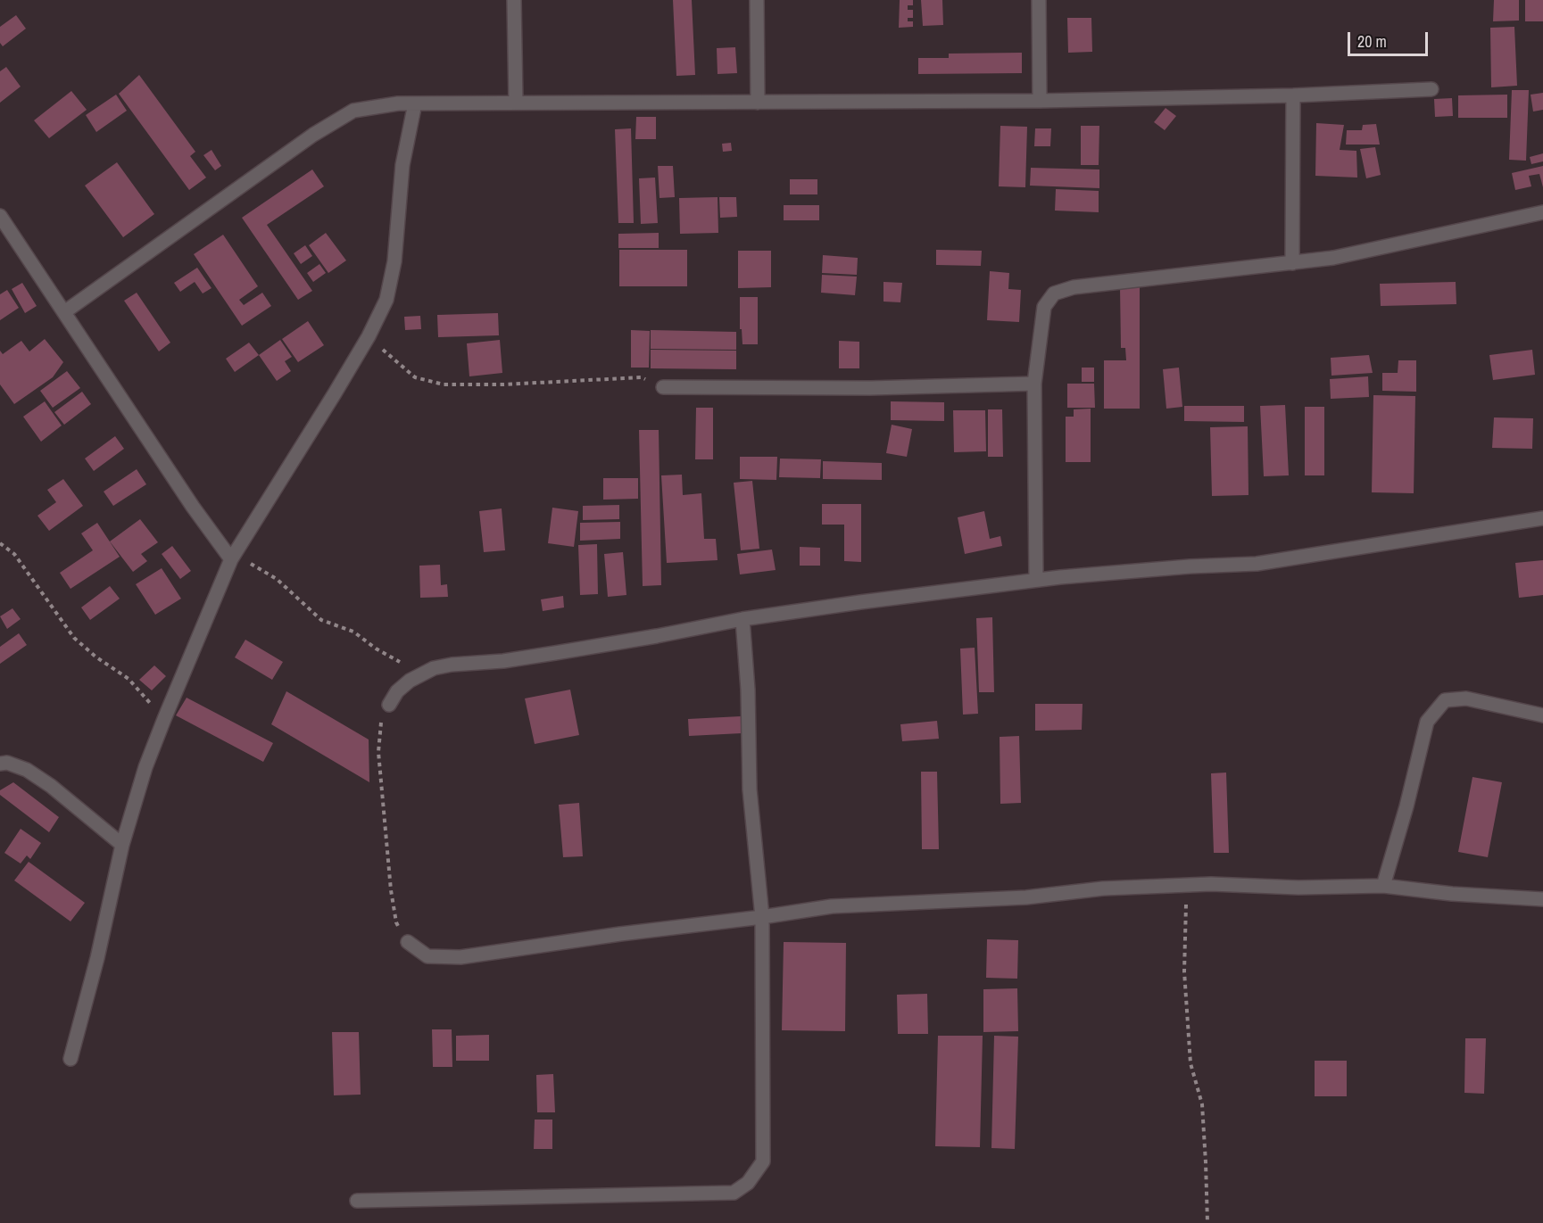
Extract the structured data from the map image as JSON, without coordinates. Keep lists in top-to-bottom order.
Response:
{
  "scale_bar": "20 m"
}
